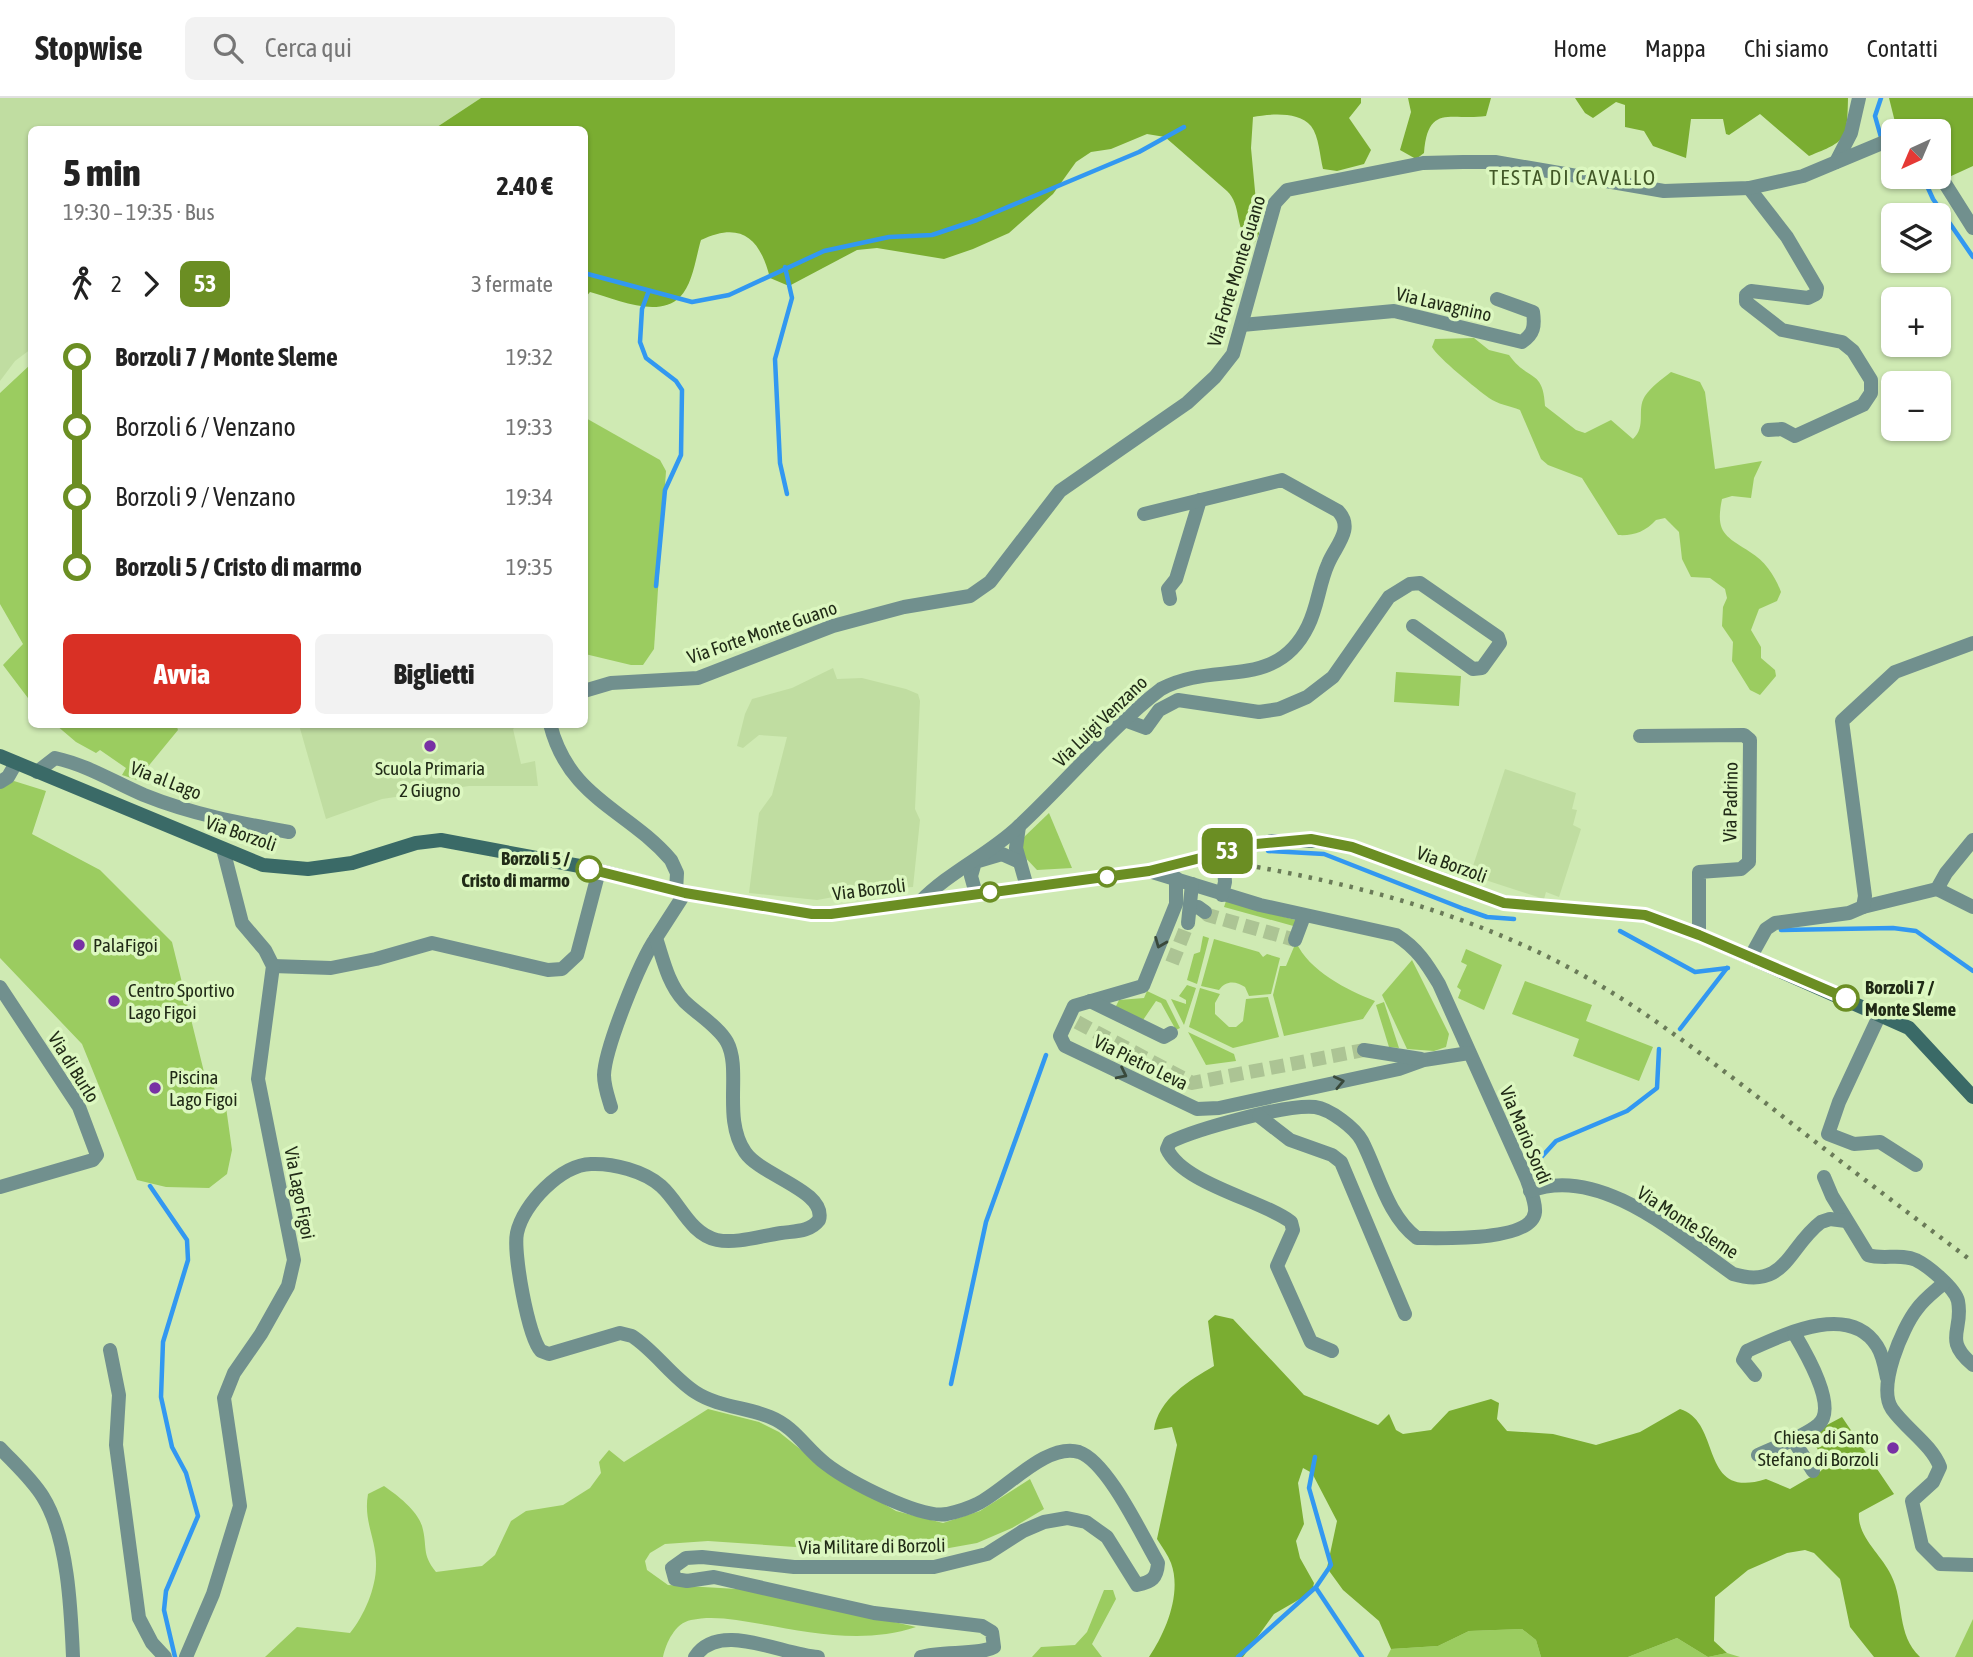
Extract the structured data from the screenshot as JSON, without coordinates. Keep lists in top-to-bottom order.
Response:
{
  "streets": {
    "main road": ["Via Borzoli"],
    "street": [
      "Via Forte Monte Guano",
      "Via Lavagnino",
      "Via Luigi Venzano",
      "Via al Lago",
      "Via Padrino",
      "Via Pietro Leva",
      "Via di Burlo",
      "Via Mario Sordi",
      "Via Lago Figoi",
      "Via Monte Sleme",
      "Via Militare di Borzoli"
    ]
  },
  "crossings": [
    ["Via Forte Monte Guano", "Via Lavagnino"],
    ["Via Luigi Venzano", "Via Borzoli"],
    ["Via al Lago", "Via Borzoli"],
    ["Via Padrino", "Via Borzoli"],
    ["Via Borzoli", "Via Mario Sordi"],
    ["Via Pietro Leva", "Via Mario Sordi"],
    ["Via Mario Sordi", "Via Monte Sleme"]
  ],
  "districts": ["TESTA DI CAVALLO"],
  "places": [
    "Scuola Primaria 2 Giugno",
    "Borzoli 5 / Cristo di marmo",
    "PalaFigoi",
    "Borzoli 7 / Monte Sleme",
    "Centro Sportivo Lago Figoi",
    "Piscina Lago Figoi",
    "Chiesa di Santo Stefano di Borzoli"
  ],
  "lines": ["bus line 53"],
  "north": "bottom left",
  "page": {
    "header": "Stopwise",
    "search": "Cerca qui",
    "nav": [
      "Home",
      "Mappa",
      "Chi siamo",
      "Contatti"
    ],
    "on_map": "53",
    "map_buttons": ["+", "−"],
    "heading": ["5 min", "19:30 – 19:35 · Bus", "2.40 €"],
    "legs": ["2", "53", "3 fermate"],
    "list": [
      {
        "name": "Borzoli 7 / Monte Sleme",
        "value": "19:32"
      },
      {
        "name": "Borzoli 6 / Venzano",
        "value": "19:33"
      },
      {
        "name": "Borzoli 9 / Venzano",
        "value": "19:34"
      },
      {
        "name": "Borzoli 5 / Cristo di marmo",
        "value": "19:35"
      }
    ],
    "buttons": ["Avvia", "Biglietti"]
  }
}
